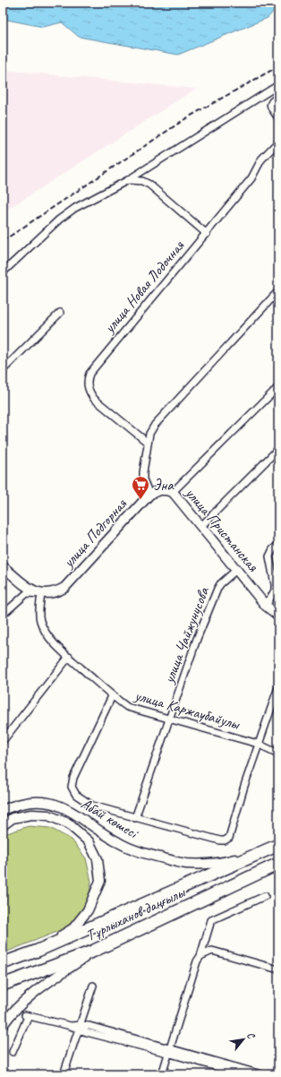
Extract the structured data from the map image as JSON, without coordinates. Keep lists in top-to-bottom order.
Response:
{
  "streets": {
    "highway": ["Тұрлыханов даңғылы"],
    "main road": ["улица Пристанская", "улица Подгорная", "Абай көшесі"],
    "street": ["улица Новая Лодочная", "улица Чайжунусова", "улица Каржаубайулы"]
  },
  "crossings": [
    ["улица Пристанская", "улица Подгорная"],
    ["улица Пристанская", "улица Чайжунусова"],
    ["улица Подгорная", "улица Каржаубайулы"],
    ["улица Чайжунусова", "улица Каржаубайулы"],
    ["Абай көшесі", "Тұрлыханов даңғылы"]
  ],
  "places": {
    "supermarket": ["Эна"]
  },
  "north": "top right"
}
